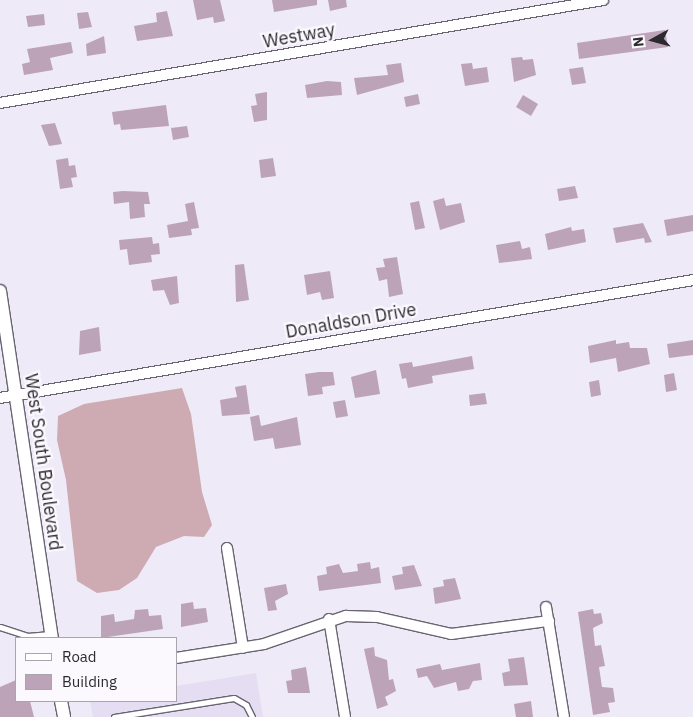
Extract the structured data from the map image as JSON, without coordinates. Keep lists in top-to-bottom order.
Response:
{
  "streets": {
    "street": ["Westway", "Donaldson Drive", "West South Boulevard"]
  },
  "crossings": [
    ["Donaldson Drive", "West South Boulevard"]
  ],
  "legend": ["Road", "Building"],
  "north": "left"
}
